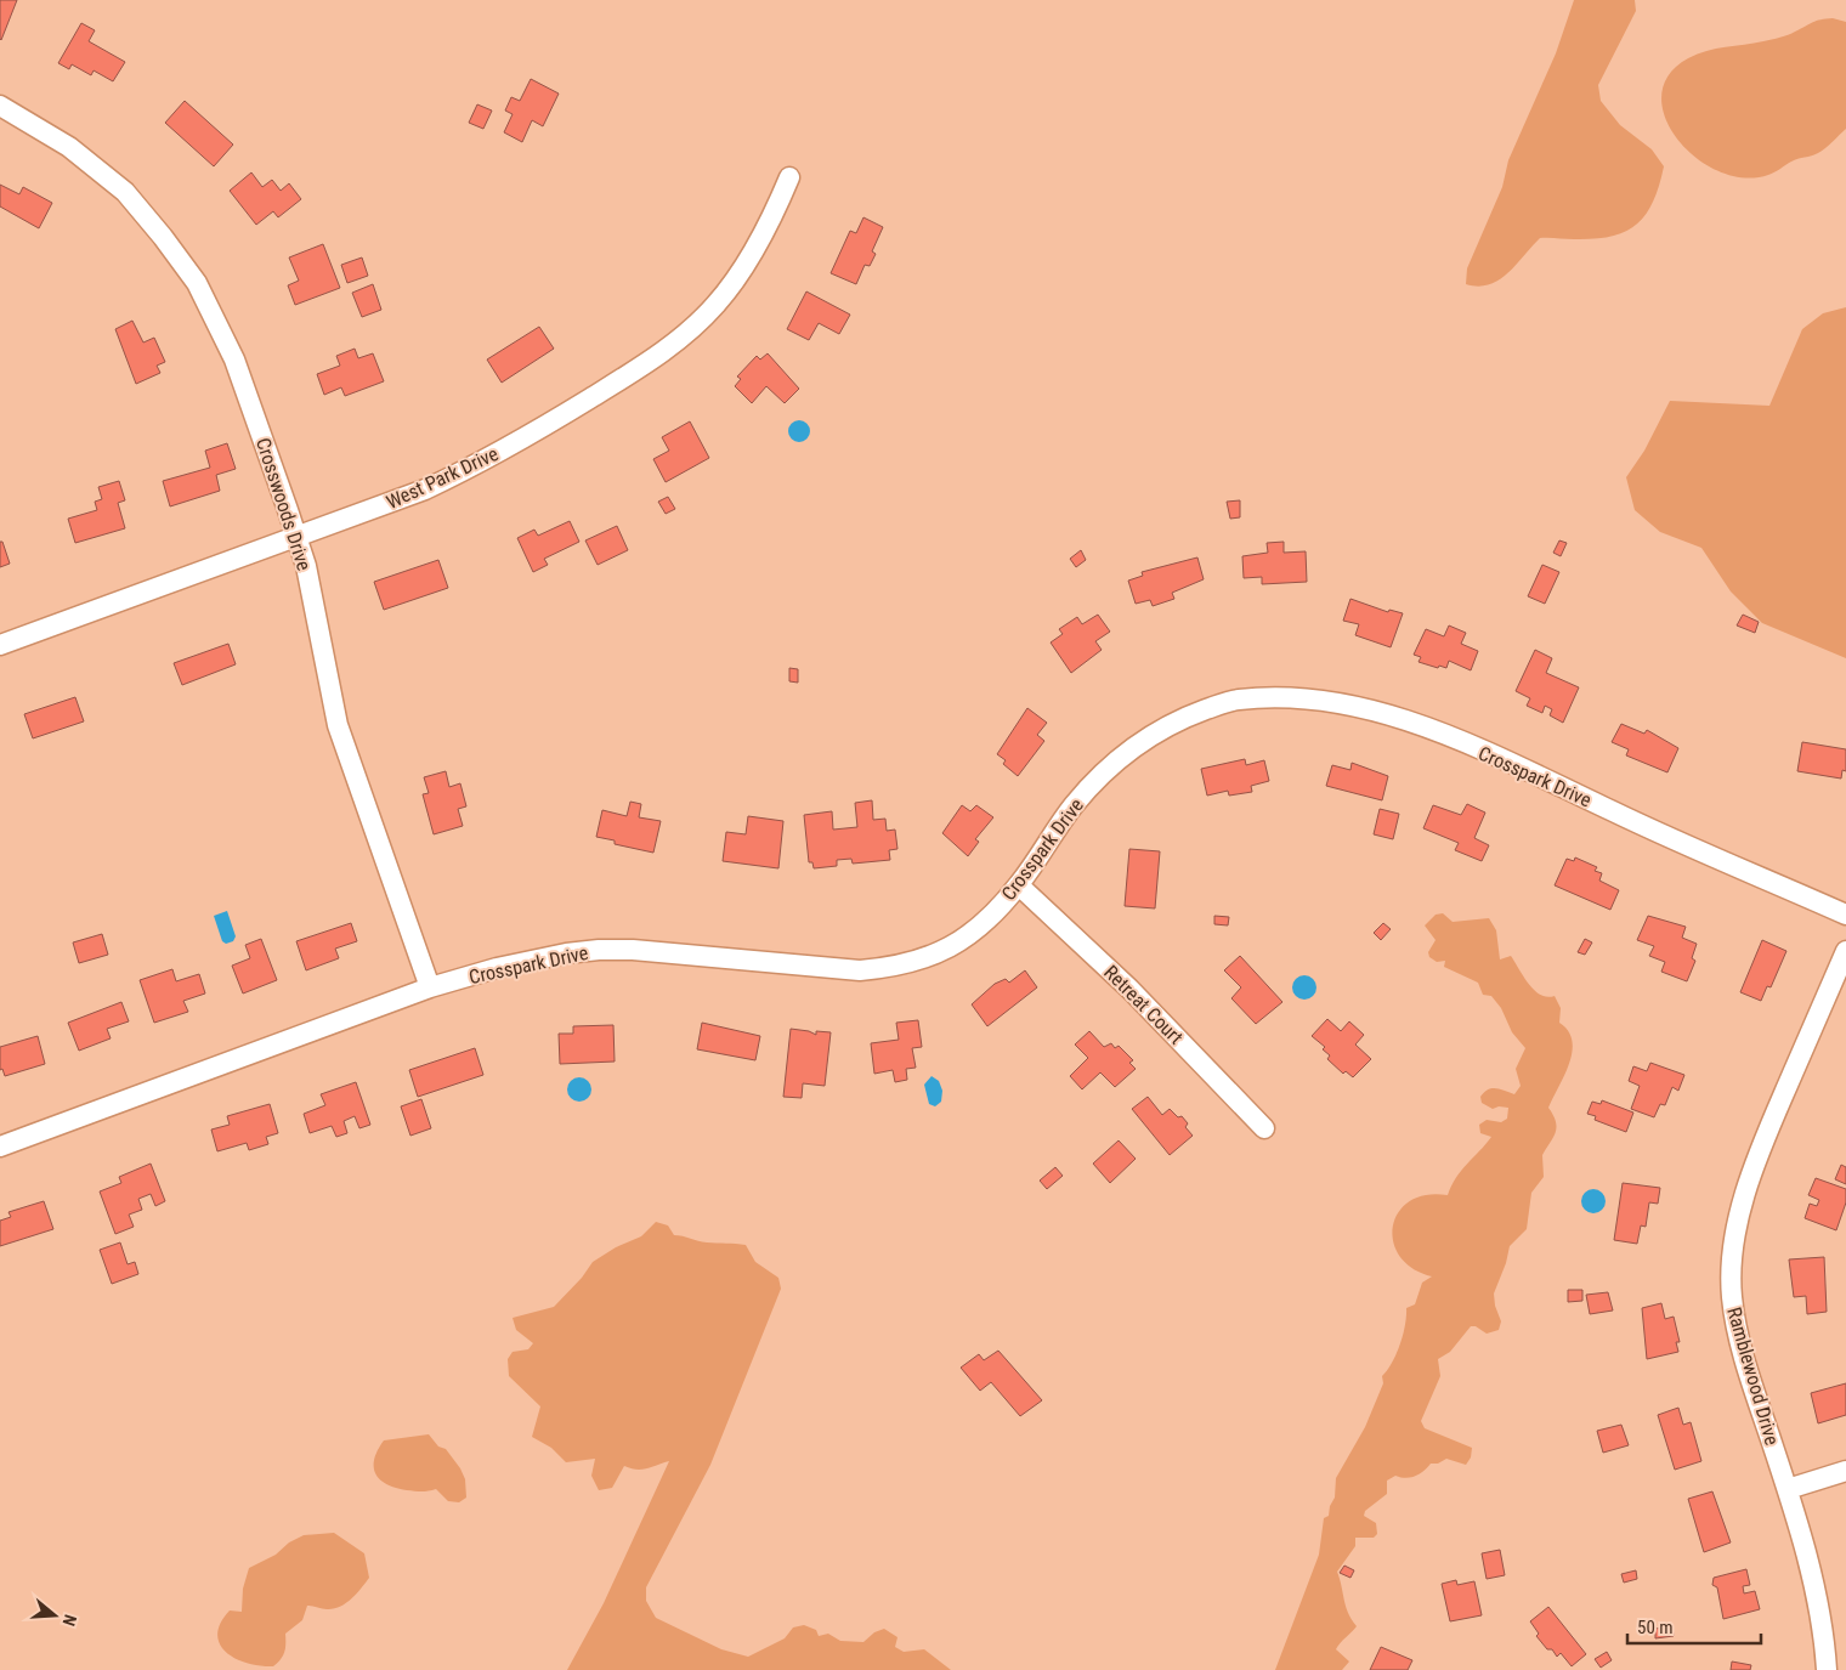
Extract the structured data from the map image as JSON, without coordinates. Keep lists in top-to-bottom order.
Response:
{
  "streets": {
    "street": [
      "West Park Drive",
      "Crosswoods Drive",
      "Crosspark Drive",
      "Retreat Court",
      "Ramblewood Drive"
    ]
  },
  "crossings": [
    ["West Park Drive", "Crosswoods Drive"],
    ["Crosswoods Drive", "Crosspark Drive"],
    ["Crosspark Drive", "Retreat Court"]
  ],
  "scale_bar": "50 m",
  "north": "right"
}
